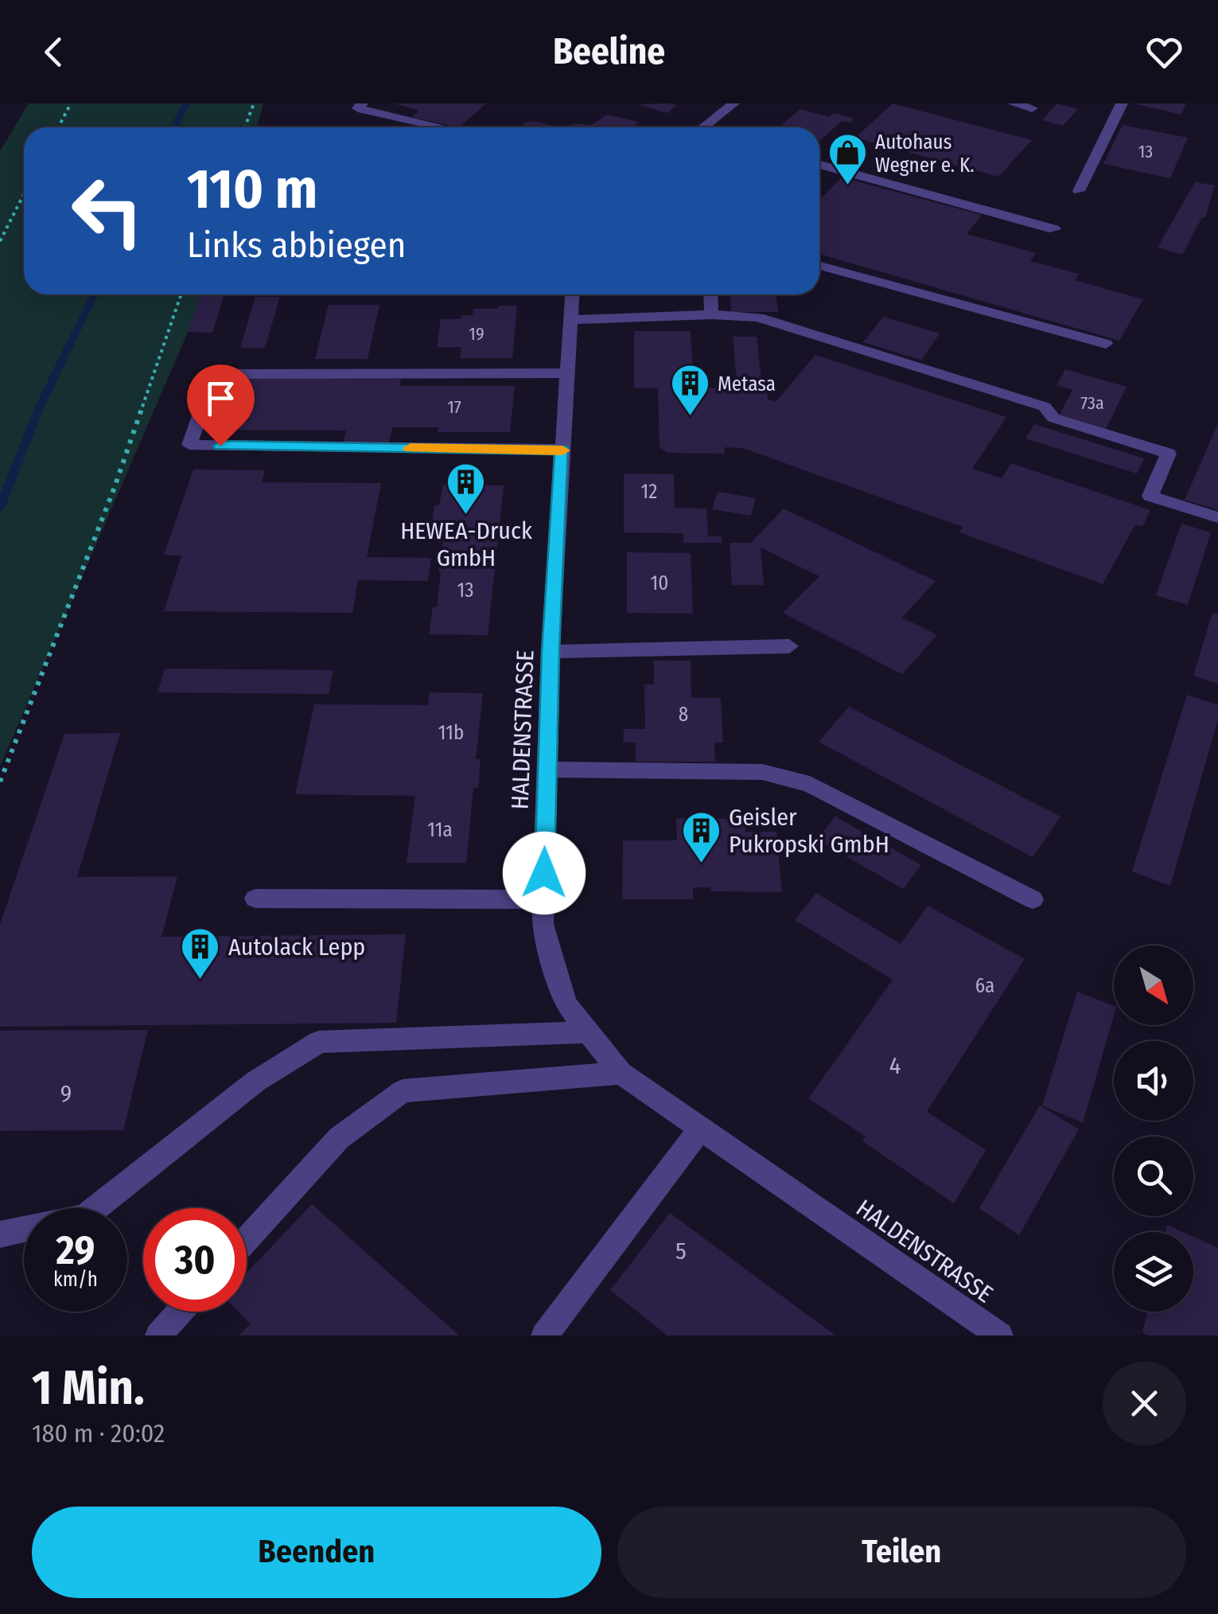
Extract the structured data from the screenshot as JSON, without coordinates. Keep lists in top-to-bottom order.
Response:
{
  "streets": {
    "street": ["HALDENSTRASSE"]
  },
  "places": {
    "shop": ["Autohaus Wegner e. K."],
    "building": [
      "Metasa",
      "HEWEA-Druck GmbH",
      "Geisler Pukropski GmbH",
      "Autolack Lepp"
    ]
  },
  "house_numbers": [
    "13",
    "19",
    "73a",
    "17",
    "12",
    "10",
    "13",
    "8",
    "11b",
    "11a",
    "6a",
    "4",
    "9",
    "5"
  ],
  "north": "bottom right",
  "page": {
    "header": "Beeline",
    "turn": ["110 m", "Links abbiegen"],
    "speed": "29 km/h",
    "limit": "30",
    "heading": ["1 Min.", "180 m · 20:02"],
    "buttons": ["Beenden", "Teilen"]
  }
}
